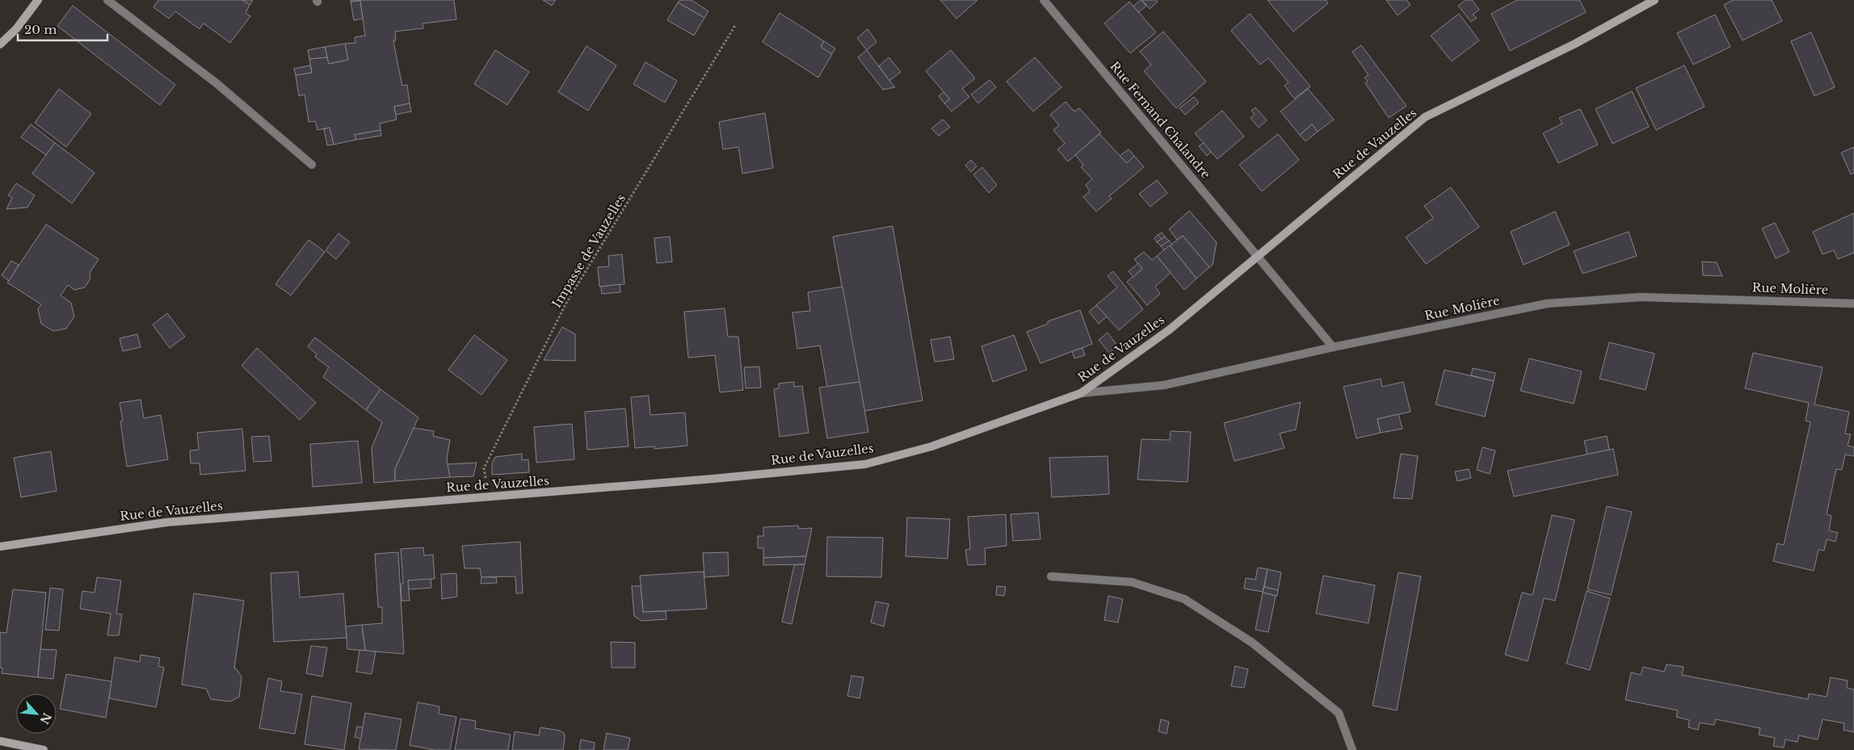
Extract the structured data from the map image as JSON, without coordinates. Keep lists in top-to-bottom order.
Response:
{
  "streets": {
    "main road": ["Rue de Vauzelles"],
    "street": ["Rue Fernand Chalandre", "Rue Molière"],
    "path": ["Impasse de Vauzelles"]
  },
  "crossings": [
    ["Rue Fernand Chalandre", "Rue de Vauzelles"],
    ["Rue Fernand Chalandre", "Rue Molière"],
    ["Rue de Vauzelles", "Impasse de Vauzelles"],
    ["Rue de Vauzelles", "Rue Molière"]
  ],
  "scale_bar": "20 m",
  "north": "bottom right"
}
